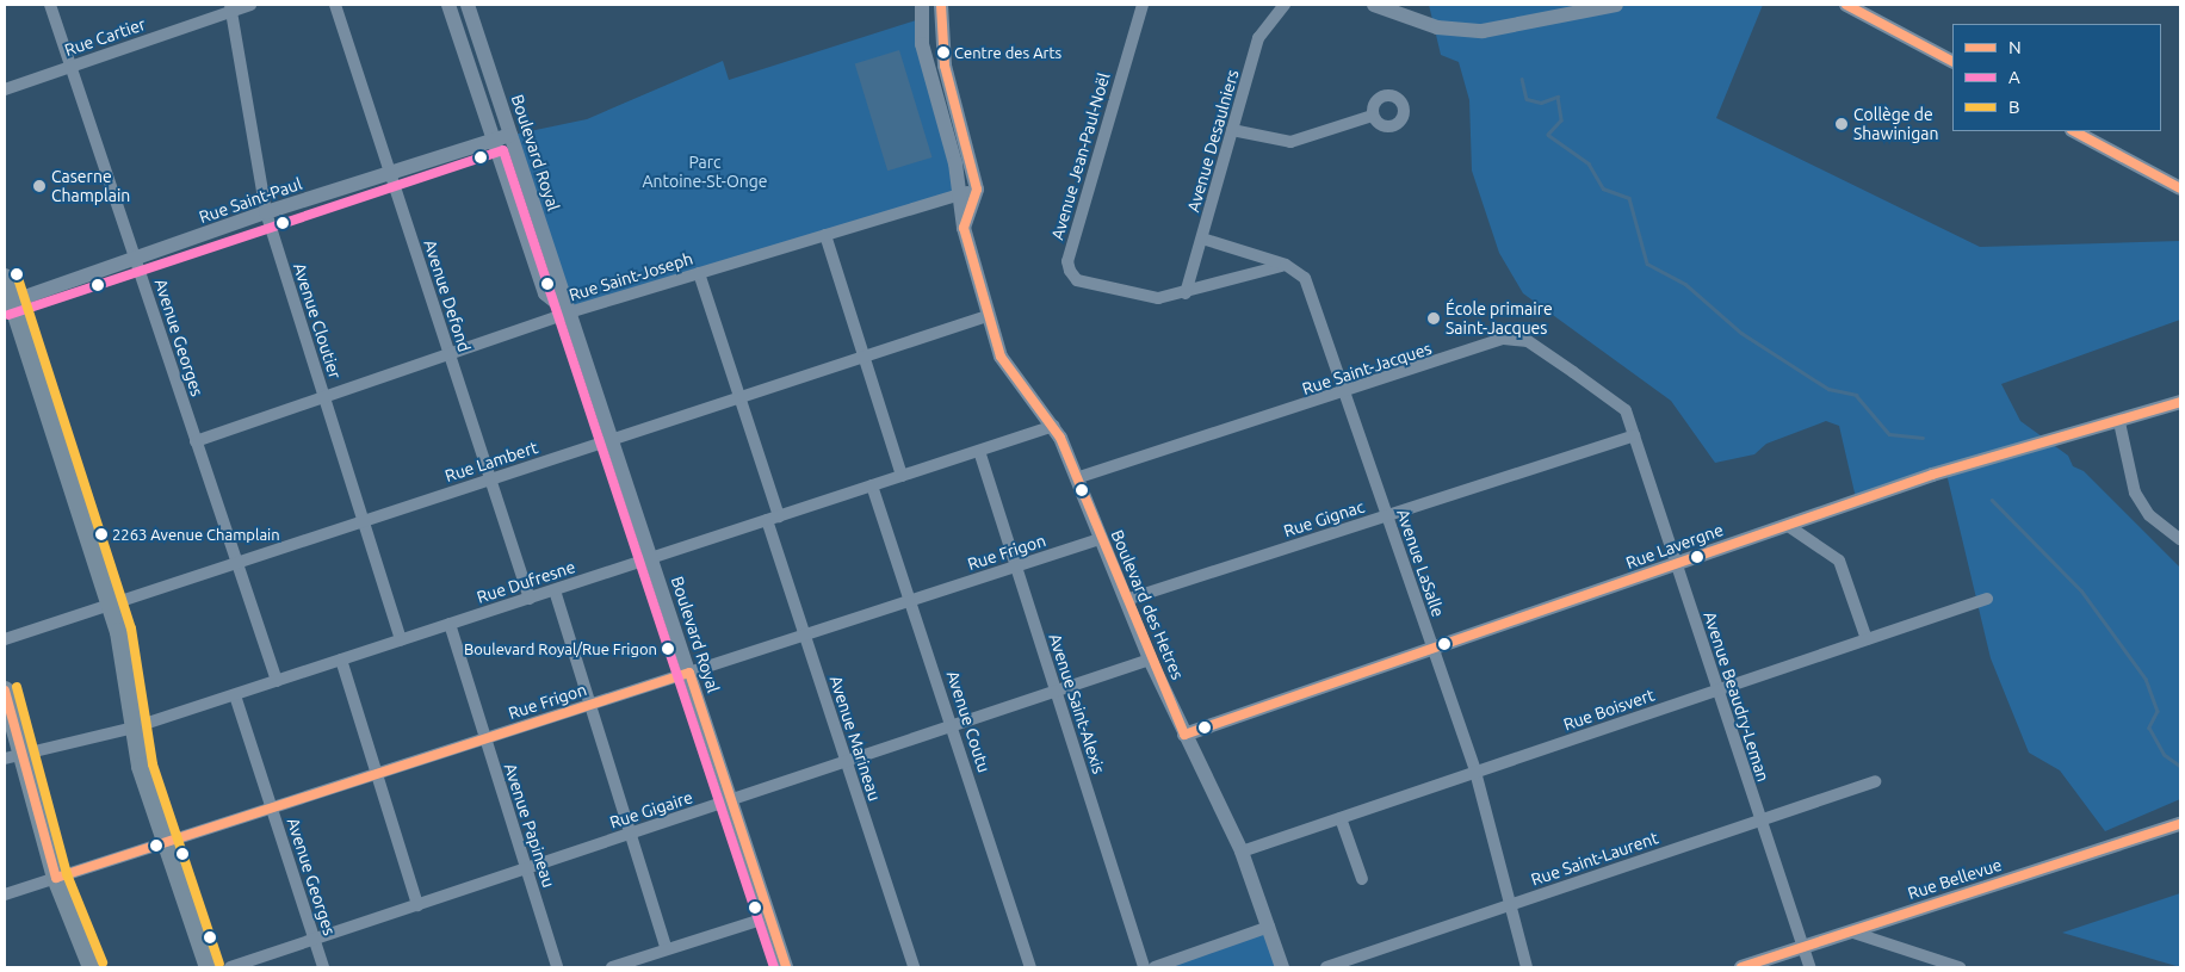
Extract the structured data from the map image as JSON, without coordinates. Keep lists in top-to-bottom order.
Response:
{
  "streets": {
    "street": [
      "Rue Cartier",
      "Avenue Desaulniers",
      "Boulevard Royal",
      "Avenue Jean-Paul-Noël",
      "Rue Saint-Paul",
      "Rue Saint-Joseph",
      "Avenue Defond",
      "Avenue Cloutier",
      "Avenue Georges",
      "Rue Saint-Jacques",
      "Rue Lambert",
      "Rue Gignac",
      "Rue Lavergne",
      "Rue Frigon",
      "Avenue LaSalle",
      "Rue Dufresne",
      "Boulevard des Hetres",
      "Avenue Beaudry-Leman",
      "Avenue Saint-Alexis",
      "Rue Boisvert",
      "Avenue Coutu",
      "Avenue Marineau",
      "Rue Gigaire",
      "Avenue Papineau",
      "Rue Saint-Laurent",
      "Rue Bellevue"
    ]
  },
  "crossings": [
    ["Rue Cartier", "Avenue Cloutier"],
    ["Rue Cartier", "Avenue Georges"],
    ["Avenue Desaulniers", "Avenue Jean-Paul-Noël"],
    ["Avenue Desaulniers", "Avenue LaSalle"],
    ["Boulevard Royal", "Rue Saint-Paul"],
    ["Boulevard Royal", "Rue Saint-Joseph"],
    ["Boulevard Royal", "Rue Lambert"],
    ["Boulevard Royal", "Rue Frigon"],
    ["Boulevard Royal", "Rue Dufresne"],
    ["Boulevard Royal", "Rue Gigaire"],
    ["Avenue Jean-Paul-Noël", "Avenue LaSalle"],
    ["Rue Saint-Paul", "Avenue Defond"],
    ["Rue Saint-Paul", "Avenue Cloutier"],
    ["Rue Saint-Paul", "Avenue Georges"],
    ["Rue Saint-Joseph", "Avenue Defond"],
    ["Rue Saint-Joseph", "Avenue Cloutier"],
    ["Rue Saint-Joseph", "Avenue Georges"],
    ["Rue Saint-Joseph", "Boulevard des Hetres"],
    ["Avenue Defond", "Rue Lambert"],
    ["Avenue Defond", "Rue Dufresne"],
    ["Avenue Cloutier", "Rue Lambert"],
    ["Avenue Cloutier", "Rue Dufresne"],
    ["Avenue Georges", "Rue Lambert"],
    ["Avenue Georges", "Rue Frigon"],
    ["Avenue Georges", "Rue Dufresne"],
    ["Avenue Georges", "Rue Gigaire"],
    ["Rue Saint-Jacques", "Rue Gignac"],
    ["Rue Saint-Jacques", "Avenue LaSalle"],
    ["Rue Saint-Jacques", "Boulevard des Hetres"],
    ["Rue Saint-Jacques", "Avenue Beaudry-Leman"],
    ["Rue Lambert", "Boulevard des Hetres"],
    ["Rue Gignac", "Avenue LaSalle"],
    ["Rue Gignac", "Boulevard des Hetres"],
    ["Rue Gignac", "Avenue Beaudry-Leman"],
    ["Rue Lavergne", "Avenue LaSalle"],
    ["Rue Lavergne", "Boulevard des Hetres"],
    ["Rue Lavergne", "Avenue Beaudry-Leman"],
    ["Rue Frigon", "Boulevard des Hetres"],
    ["Rue Frigon", "Avenue Saint-Alexis"],
    ["Rue Frigon", "Avenue Coutu"],
    ["Rue Frigon", "Avenue Marineau"],
    ["Rue Frigon", "Avenue Papineau"],
    ["Avenue LaSalle", "Rue Boisvert"],
    ["Avenue LaSalle", "Rue Saint-Laurent"],
    ["Rue Dufresne", "Boulevard des Hetres"],
    ["Rue Dufresne", "Avenue Saint-Alexis"],
    ["Rue Dufresne", "Avenue Coutu"],
    ["Rue Dufresne", "Avenue Marineau"],
    ["Rue Dufresne", "Avenue Papineau"],
    ["Boulevard des Hetres", "Rue Boisvert"],
    ["Boulevard des Hetres", "Rue Gigaire"],
    ["Avenue Beaudry-Leman", "Rue Boisvert"],
    ["Avenue Beaudry-Leman", "Rue Saint-Laurent"],
    ["Avenue Beaudry-Leman", "Rue Bellevue"],
    ["Avenue Saint-Alexis", "Rue Gigaire"],
    ["Avenue Coutu", "Rue Gigaire"],
    ["Avenue Marineau", "Rue Gigaire"],
    ["Rue Gigaire", "Avenue Papineau"]
  ],
  "parks": ["Parc Antoine-St-Onge"],
  "places": [
    "Centre des Arts",
    "Collège de Shawinigan",
    "Caserne Champlain",
    "École primaire Saint-Jacques",
    "2263 Avenue Champlain",
    "Boulevard Royal/Rue Frigon"
  ],
  "lines": ["transit line N", "transit line A", "transit line B"],
  "legend": ["N", "A", "B"]
}
